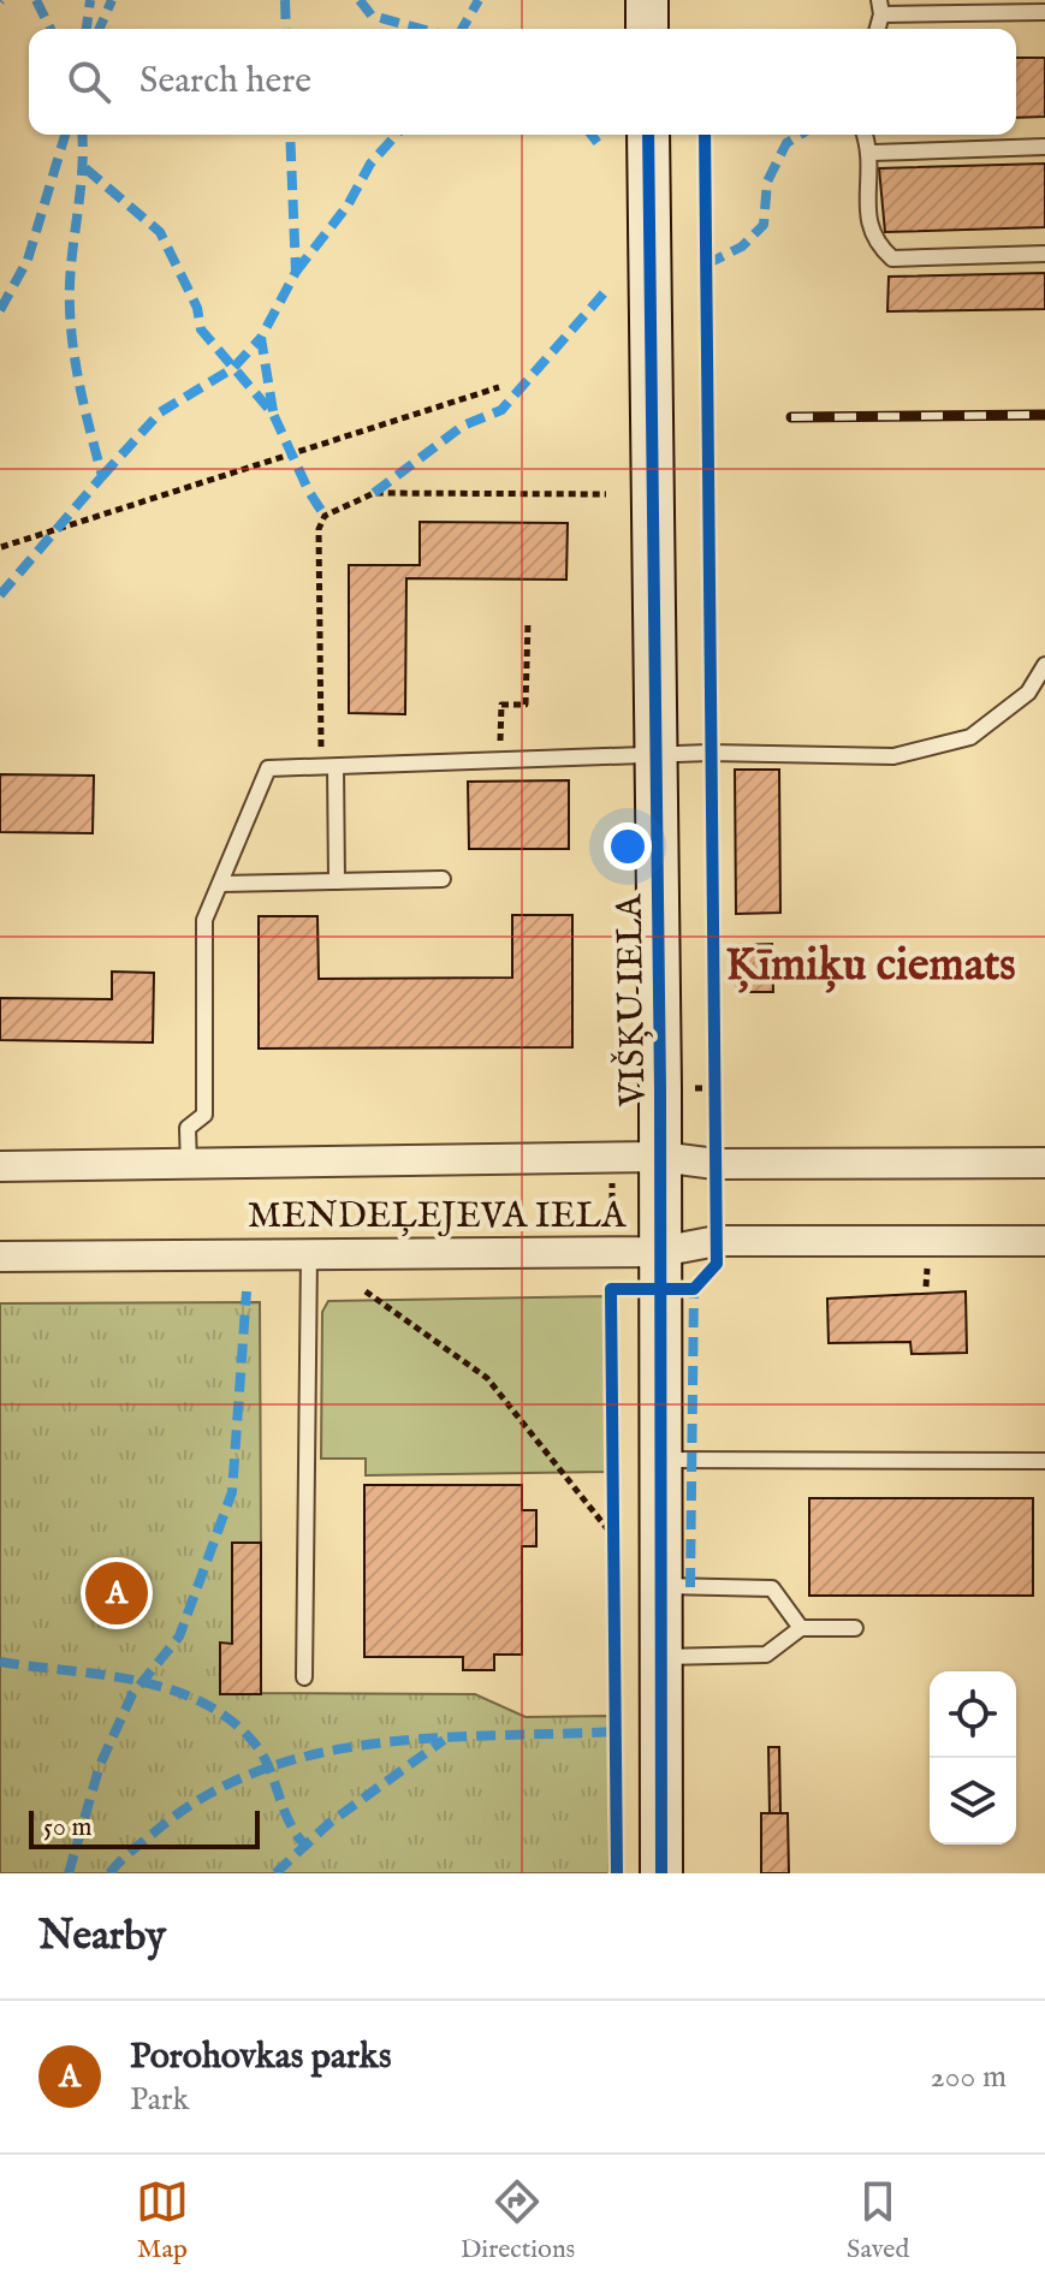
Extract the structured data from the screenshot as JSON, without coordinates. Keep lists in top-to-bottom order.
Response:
{
  "streets": {
    "street": ["VIŠĶU IELA", "MENDEĻEJEVA IELA"]
  },
  "crossings": [
    ["VIŠĶU IELA", "MENDEĻEJEVA IELA"]
  ],
  "districts": ["Ķīmiķu ciemats"],
  "scale_bar": "50 m",
  "page": {
    "search": "Search here",
    "pins": "A",
    "scale": "50 m",
    "heading": "Nearby",
    "list": [
      {
        "mark": "A",
        "name": "Porohovkas parks",
        "note": "Park",
        "value": "200 m"
      }
    ],
    "nav": ["Map", "Directions", "Saved"]
  }
}
